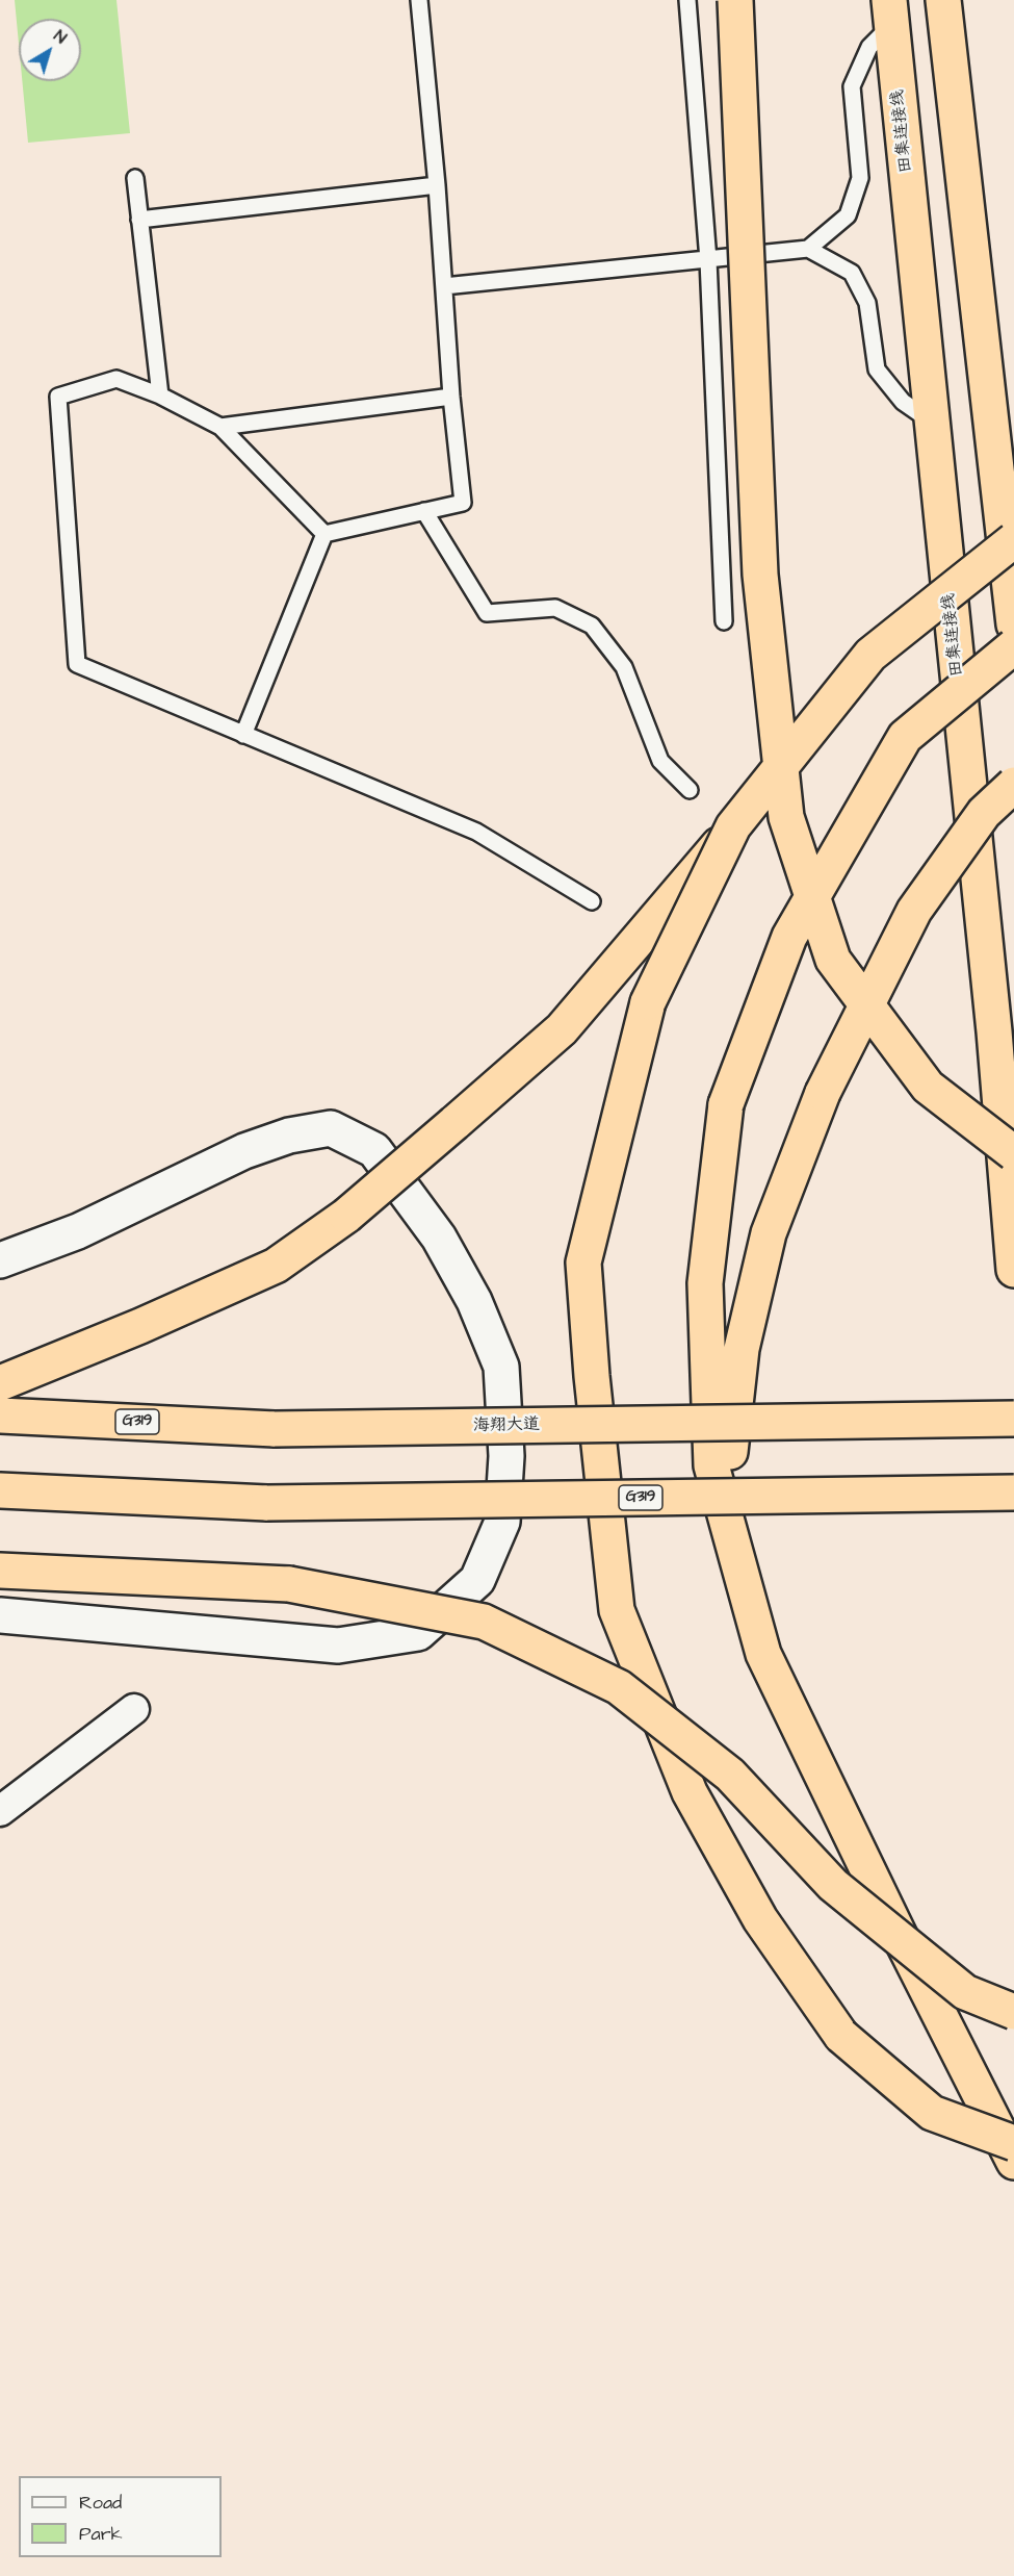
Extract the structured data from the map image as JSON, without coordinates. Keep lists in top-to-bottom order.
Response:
{
  "streets": {
    "highway": ["田集连接线", "G319", "海翔大道"]
  },
  "legend": ["Road", "Park"],
  "north": "top right"
}
